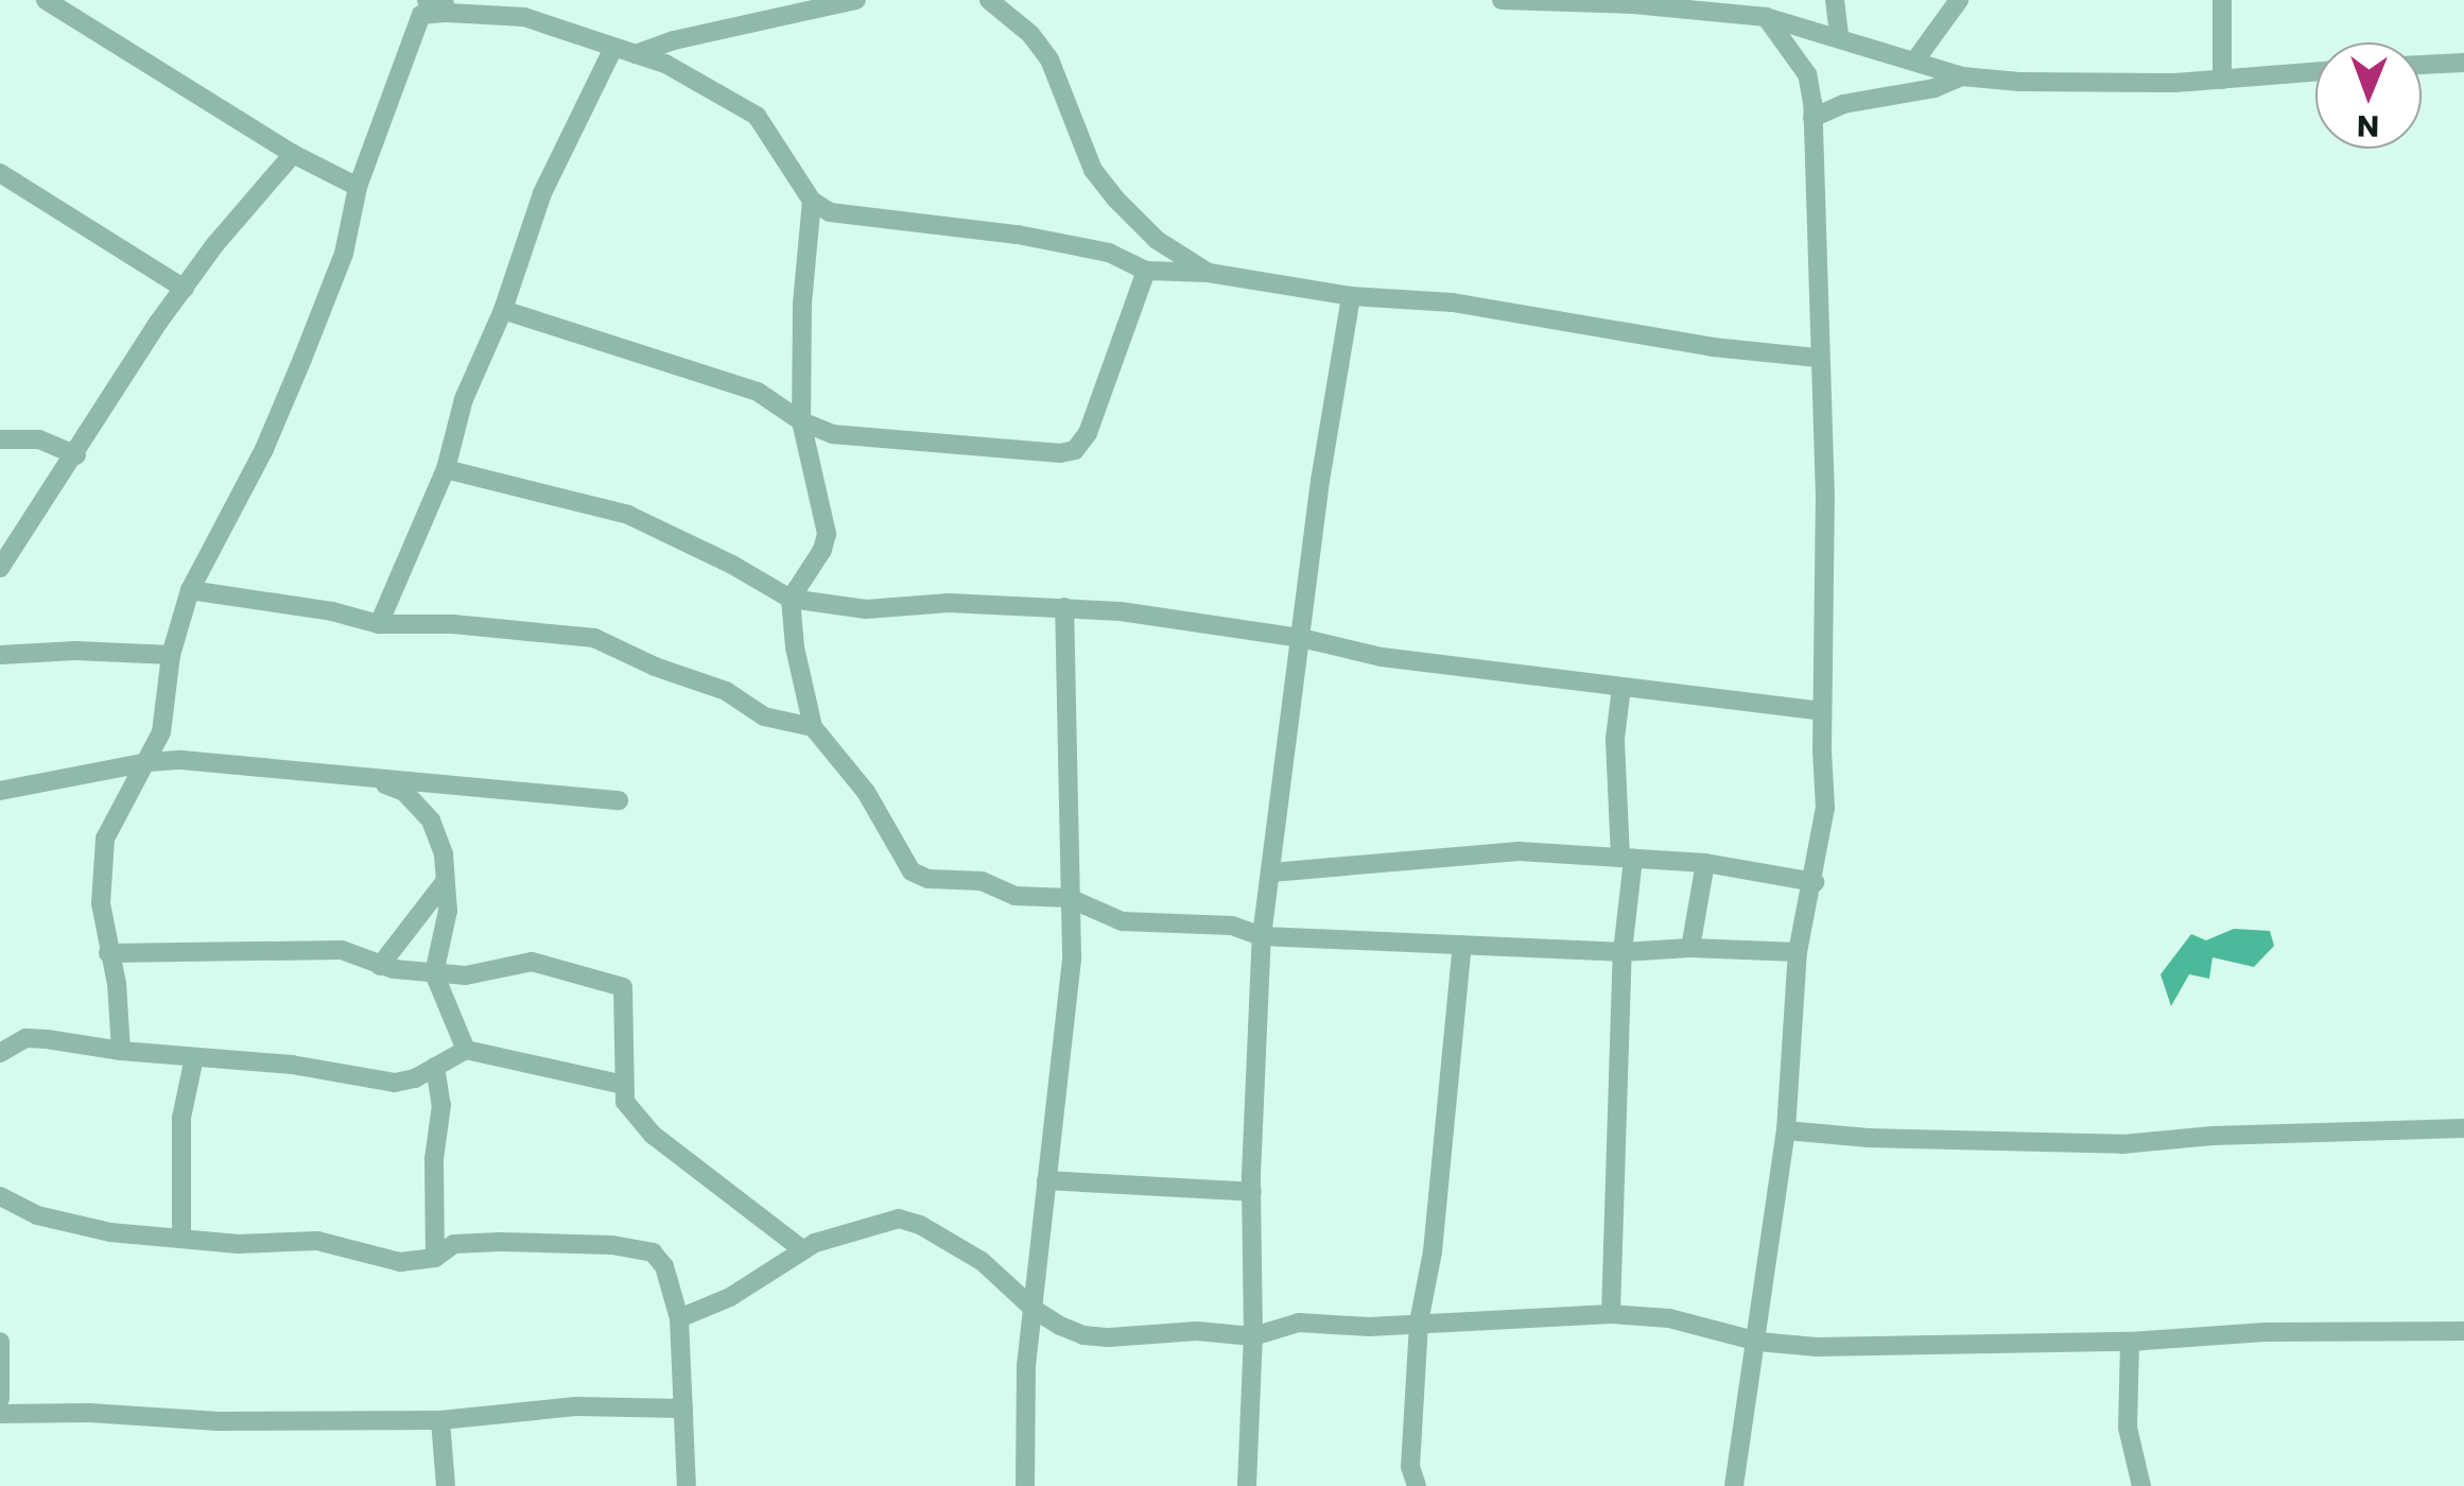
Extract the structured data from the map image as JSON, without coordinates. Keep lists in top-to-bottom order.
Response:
{
  "north": "bottom"
}
